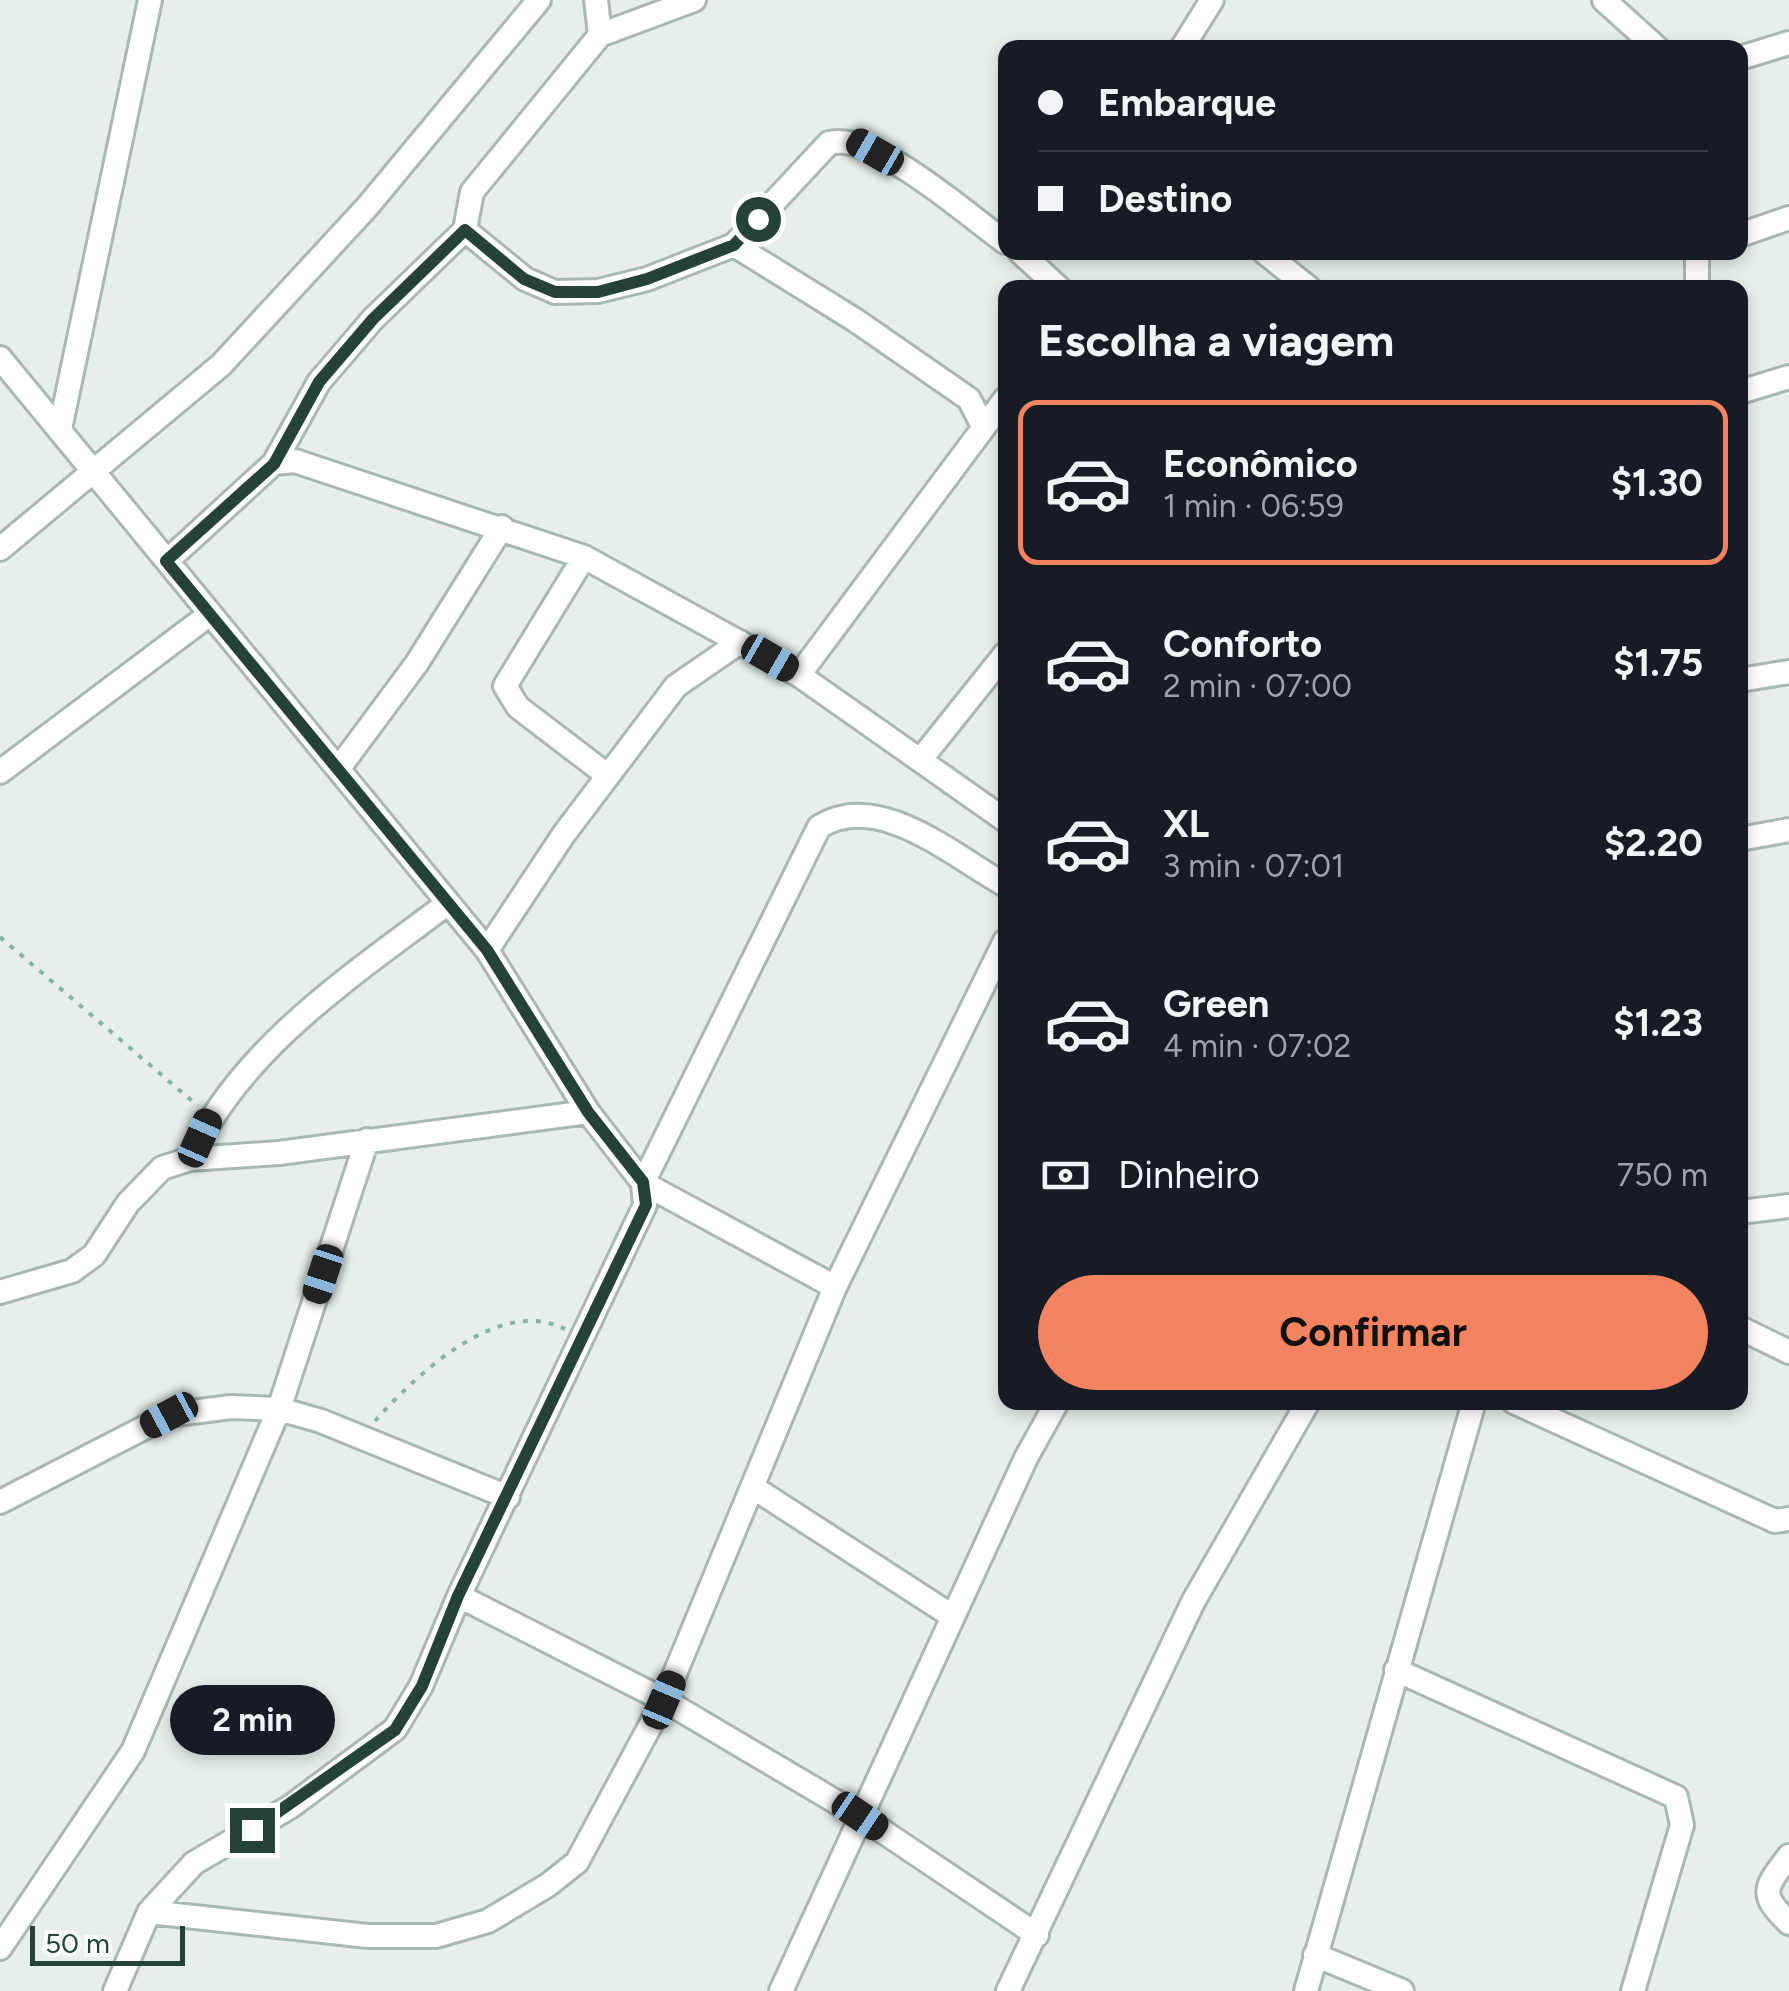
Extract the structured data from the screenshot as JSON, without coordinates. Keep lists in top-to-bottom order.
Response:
{
  "scale_bar": "50 m",
  "page": {
    "banner": ["Embarque", "Destino"],
    "heading": "Escolha a viagem",
    "list": [
      {
        "name": "Econômico",
        "note": "1 min · 06:59",
        "value": "$1.30"
      },
      {
        "name": "Conforto",
        "note": "2 min · 07:00",
        "value": "$1.75"
      },
      {
        "name": "XL",
        "note": "3 min · 07:01",
        "value": "$2.20"
      },
      {
        "name": "Green",
        "note": "4 min · 07:02",
        "value": "$1.23"
      }
    ],
    "pay": ["Dinheiro", "750 m"],
    "buttons": "Confirmar",
    "bubble": "2 min",
    "scale": "50 m"
  }
}
